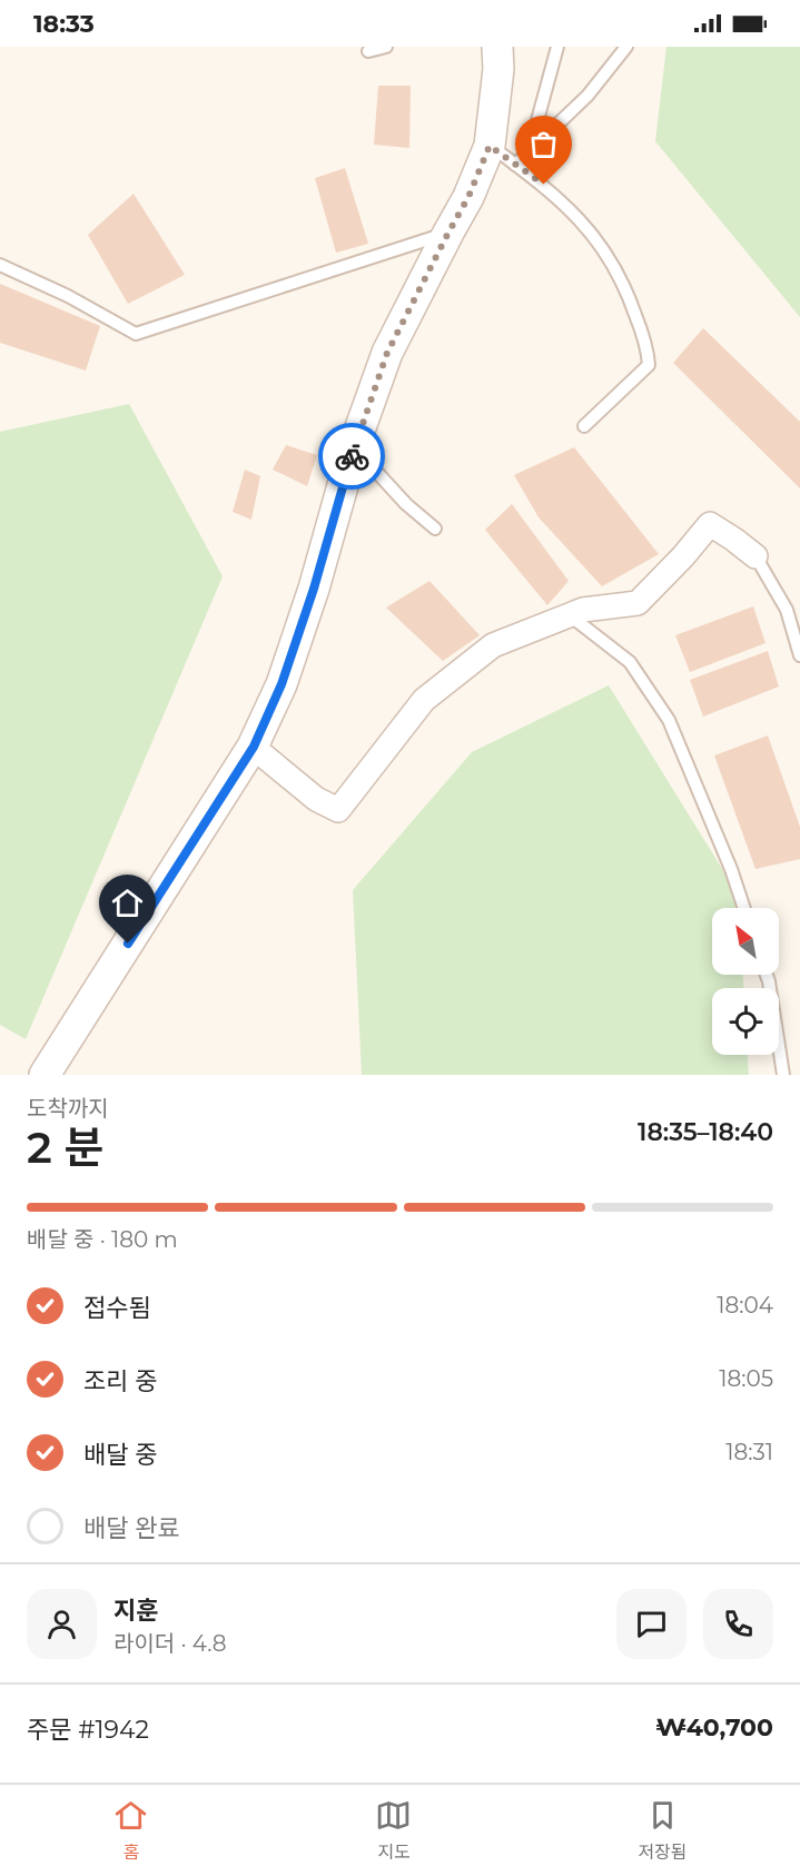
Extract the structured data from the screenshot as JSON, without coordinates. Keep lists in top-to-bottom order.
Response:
{
  "north": "top left",
  "page": {
    "status": "18:33",
    "heading": ["2 분", "도착까지", "18:35–18:40"],
    "panel": [
      "지훈",
      "라이더 · 4.8",
      "주문 #1942",
      "₩40,700"
    ],
    "bar": "배달 중 · 180 m",
    "list": [
      ["접수됨", "18:04"],
      ["조리 중", "18:05"],
      ["배달 중", "18:31"],
      "배달 완료"
    ],
    "tabs": ["홈", "지도", "저장됨"]
  }
}
